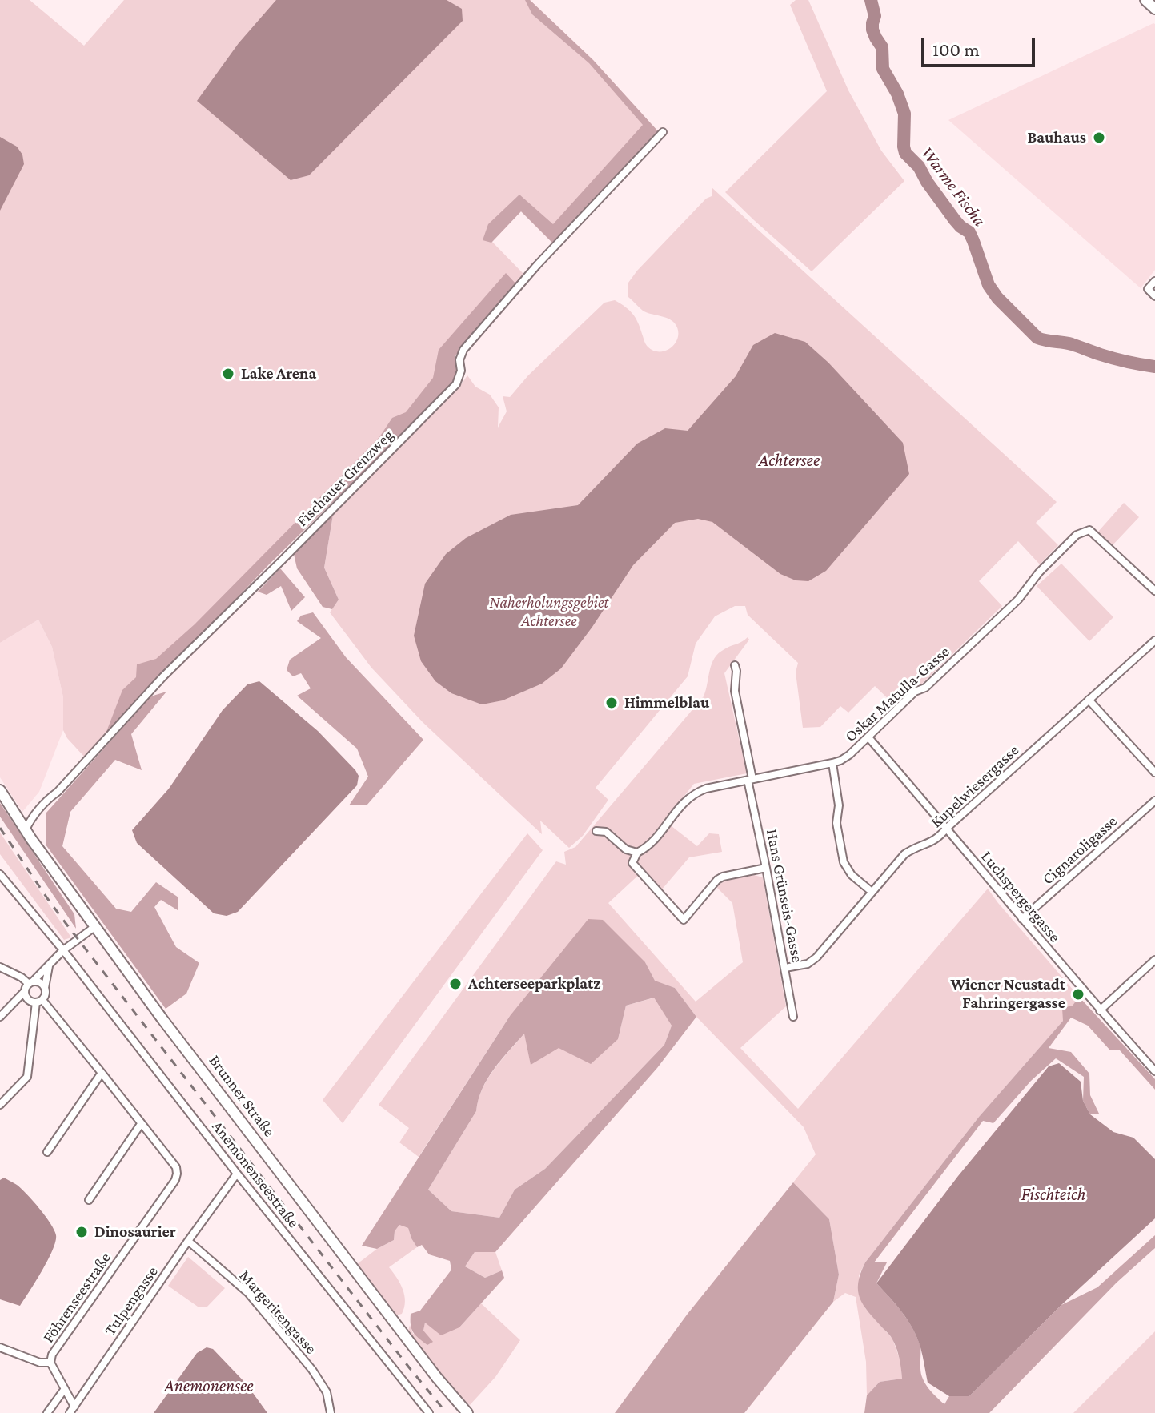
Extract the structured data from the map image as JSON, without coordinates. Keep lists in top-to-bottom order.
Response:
{
  "streets": {
    "main road": ["Brunner Straße"],
    "street": [
      "Fischauer Grenzweg",
      "Oskar Matulla-Gasse",
      "Kupelwiesergasse",
      "Cignaroligasse",
      "Hans Grünseis-Gasse",
      "Luchspergergasse",
      "Anemonenseestraße",
      "Föhrenseestraße",
      "Tulpengasse",
      "Margeritengasse"
    ]
  },
  "crossings": [
    ["Fischauer Grenzweg", "Brunner Straße"],
    ["Oskar Matulla-Gasse", "Hans Grünseis-Gasse"],
    ["Oskar Matulla-Gasse", "Luchspergergasse"],
    ["Kupelwiesergasse", "Hans Grünseis-Gasse"],
    ["Kupelwiesergasse", "Luchspergergasse"],
    ["Cignaroligasse", "Luchspergergasse"],
    ["Anemonenseestraße", "Tulpengasse"],
    ["Föhrenseestraße", "Tulpengasse"],
    ["Tulpengasse", "Margeritengasse"]
  ],
  "water": [
    "Warme Fischa",
    "Achtersee",
    "Fischteich",
    "Anemonensee"
  ],
  "parks": ["Naherholungsgebiet Achtersee"],
  "places": [
    "Bauhaus",
    "Lake Arena",
    "Himmelblau",
    "Achterseeparkplatz",
    "Wiener Neustadt Fahringergasse",
    "Dinosaurier"
  ],
  "scale_bar": "100 m"
}
